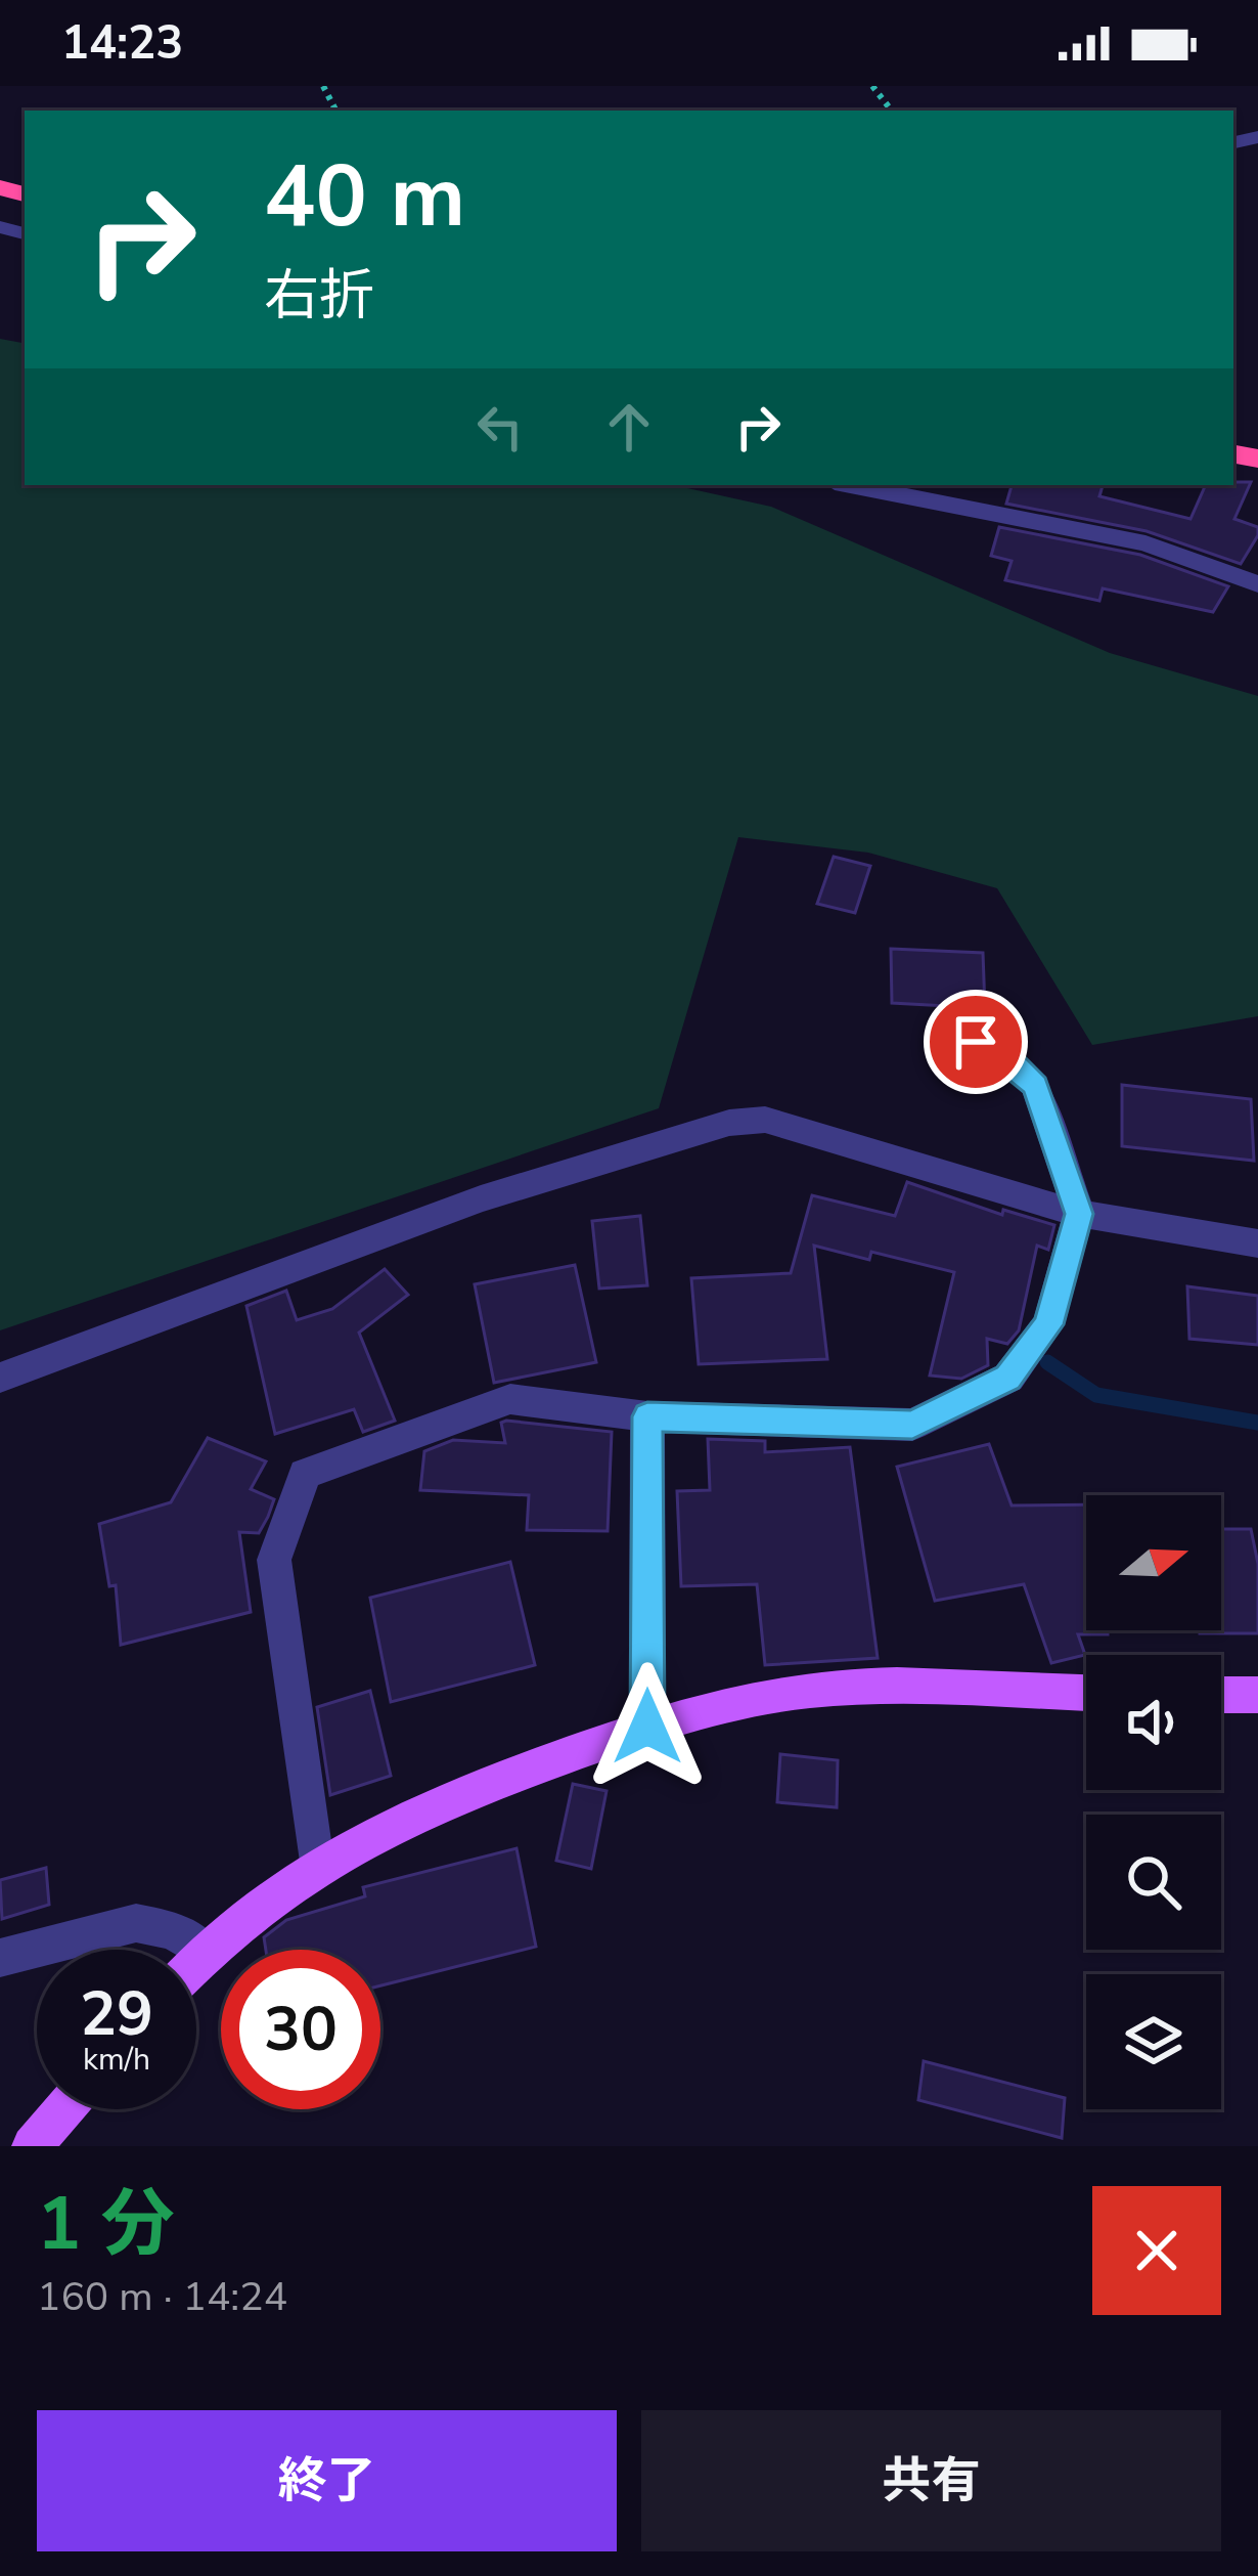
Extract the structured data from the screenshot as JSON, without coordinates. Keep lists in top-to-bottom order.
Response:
{
  "north": "right",
  "page": {
    "status": "14:23",
    "turn": ["40 m", "右折"],
    "speed": "29 km/h",
    "limit": "30",
    "heading": ["1 分", "160 m · 14:24"],
    "buttons": ["終了", "共有"]
  }
}
